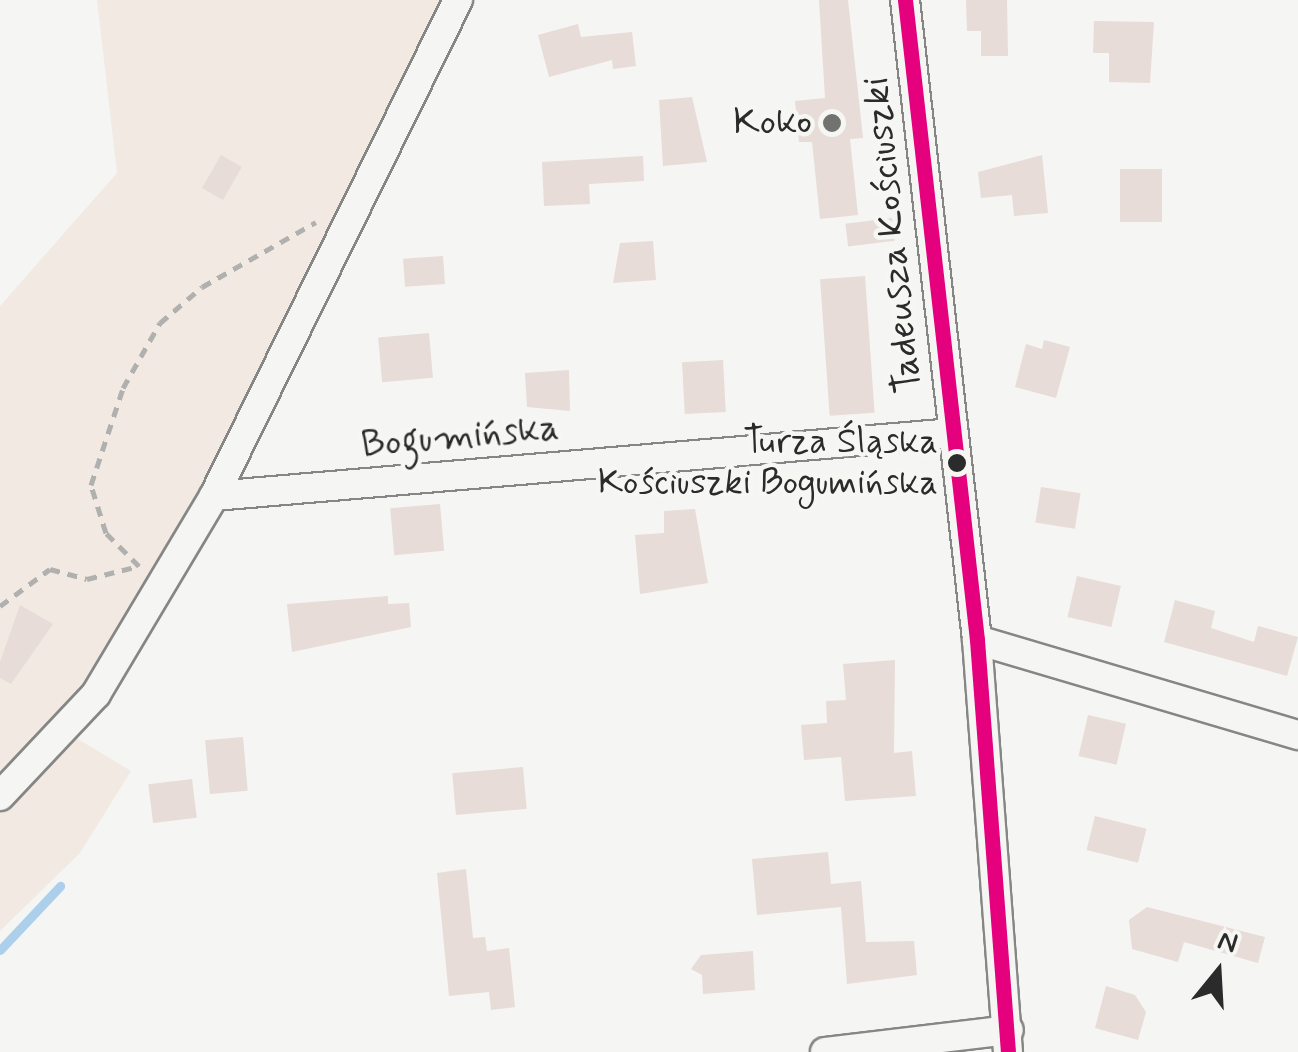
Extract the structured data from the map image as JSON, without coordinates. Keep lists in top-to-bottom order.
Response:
{
  "streets": {
    "street": ["Tadeusza Kościuszki", "Bogumińska"]
  },
  "crossings": [
    ["Tadeusza Kościuszki", "Bogumińska"]
  ],
  "places": ["Koko", "Turza Śląska Kościuszki Bogumińska"],
  "north": "top"
}
